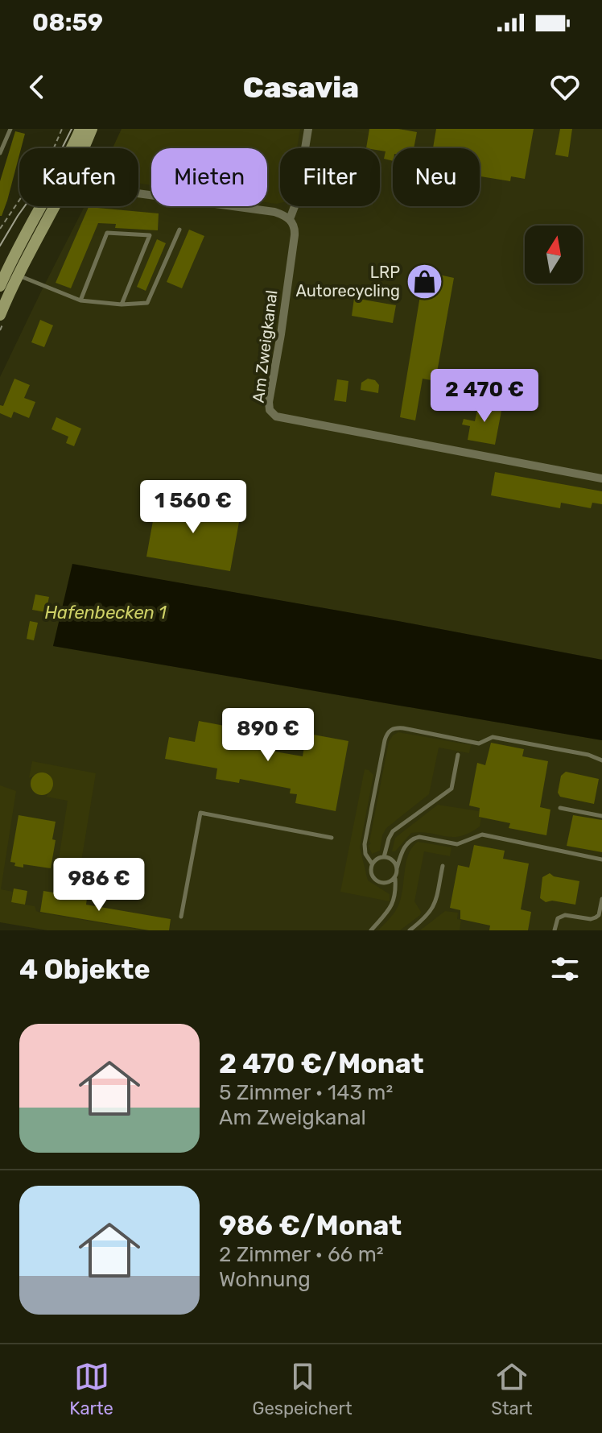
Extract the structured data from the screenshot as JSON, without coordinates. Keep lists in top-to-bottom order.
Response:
{
  "streets": {
    "street": ["Am Zweigkanal"]
  },
  "water": ["Hafenbecken 1"],
  "places": {
    "shop": ["LRP Autorecycling"]
  },
  "north": "top",
  "page": {
    "status": "08:59",
    "header": "Casavia",
    "chip": [
      "Kaufen",
      "Mieten",
      "Filter",
      "Neu"
    ],
    "price": [
      "2 470 €",
      "1 560 €",
      "890 €",
      "986 €"
    ],
    "heading": "4 Objekte",
    "list": [
      {
        "name": "2 470 €/Monat",
        "note": "5 Zimmer · 143 m² · Am Zweigkanal"
      },
      {
        "name": "986 €/Monat",
        "note": "2 Zimmer · 66 m² · Wohnung"
      }
    ],
    "tabs": ["Karte", "Gespeichert", "Start"]
  }
}
